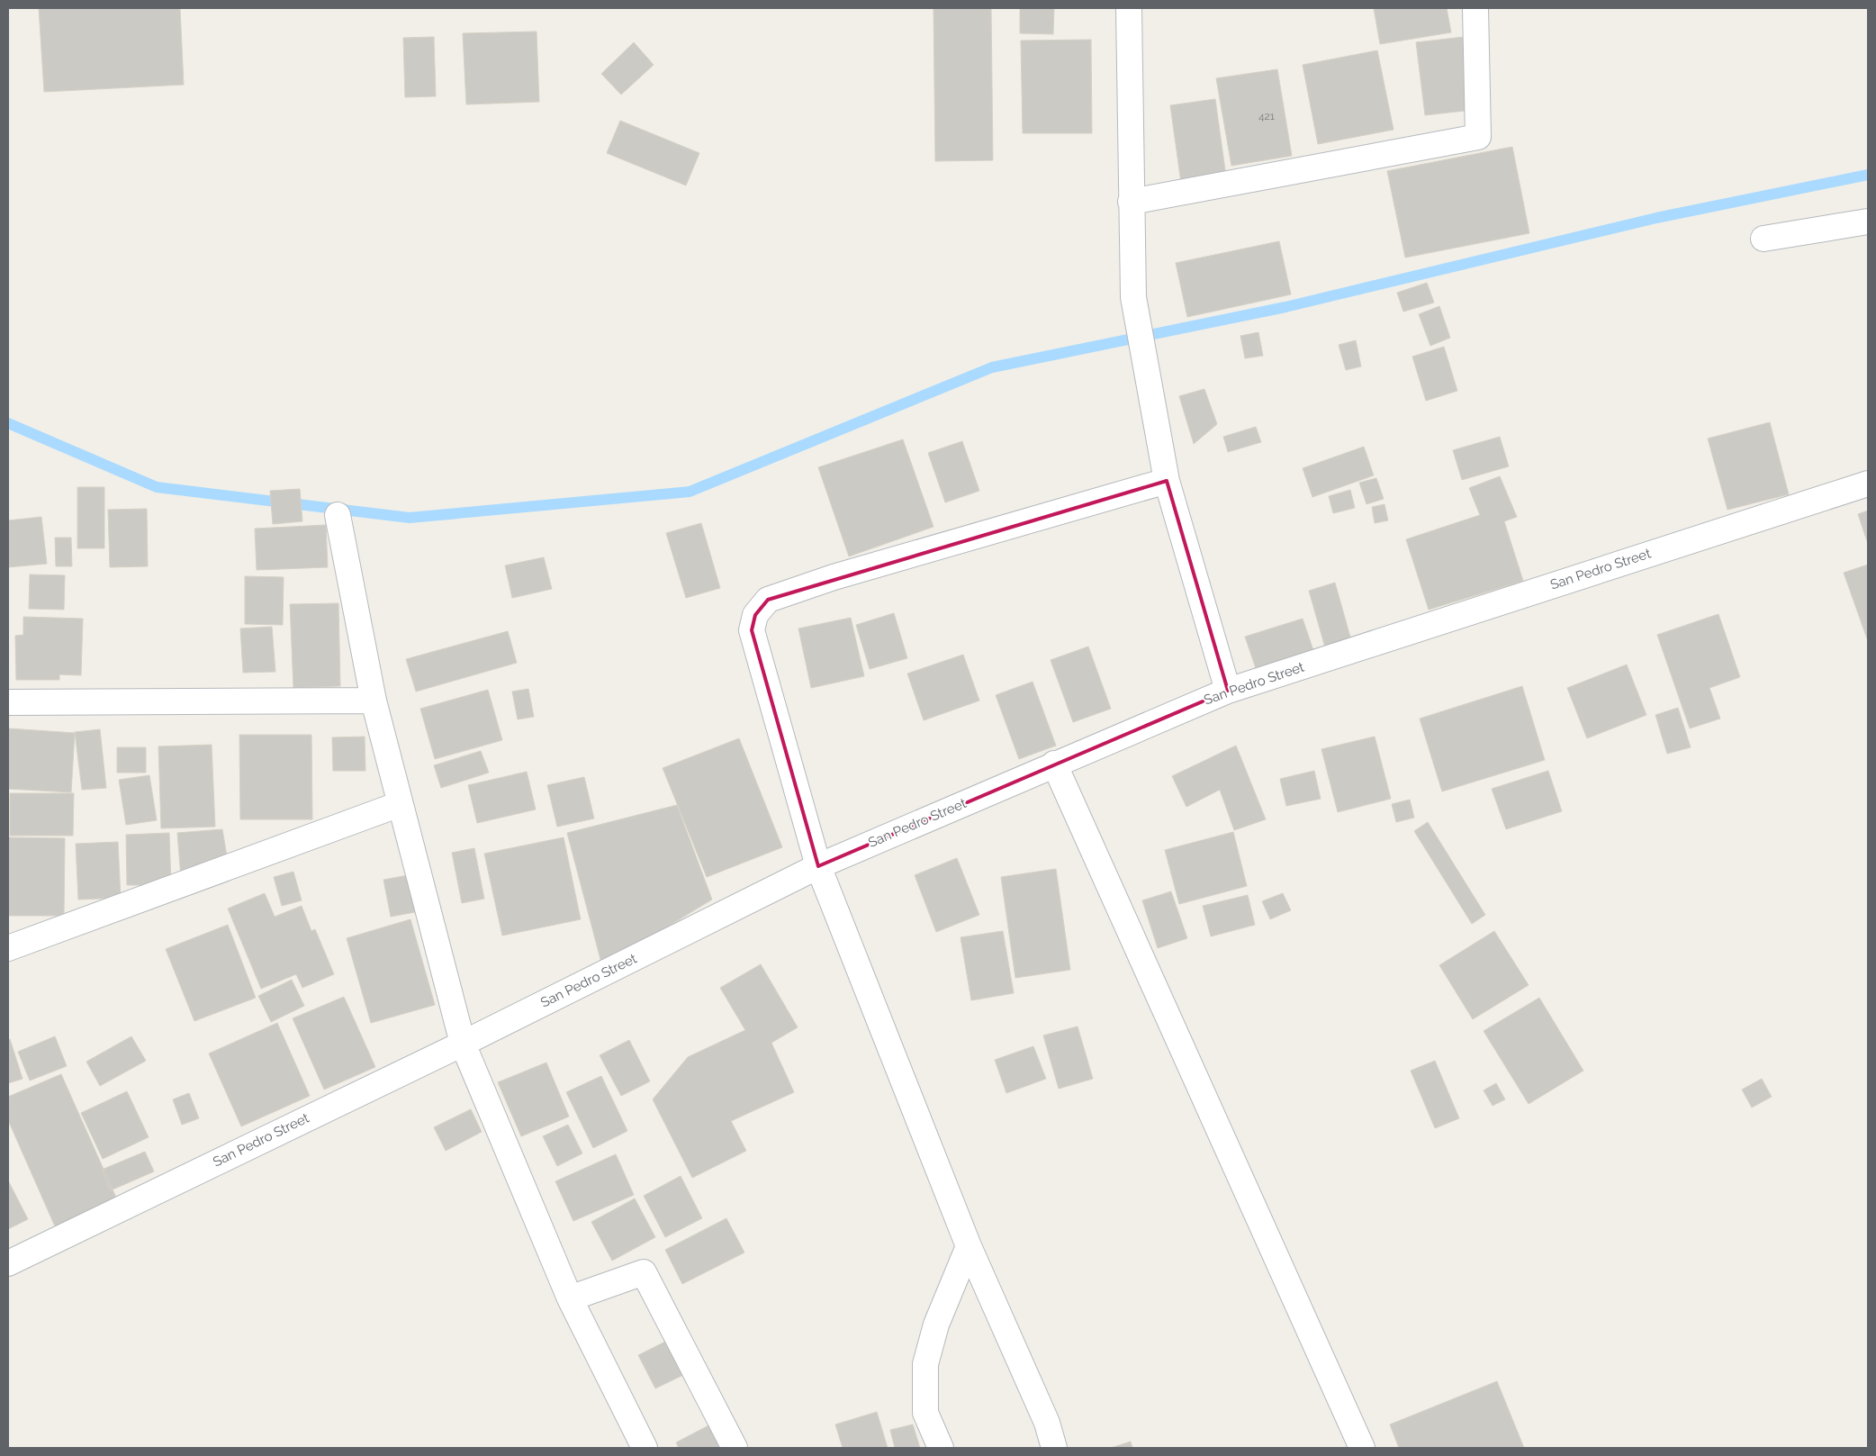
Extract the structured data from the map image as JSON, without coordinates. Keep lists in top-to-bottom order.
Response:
{
  "streets": {
    "street": ["San Pedro Street"]
  },
  "house_numbers": ["421"]
}
